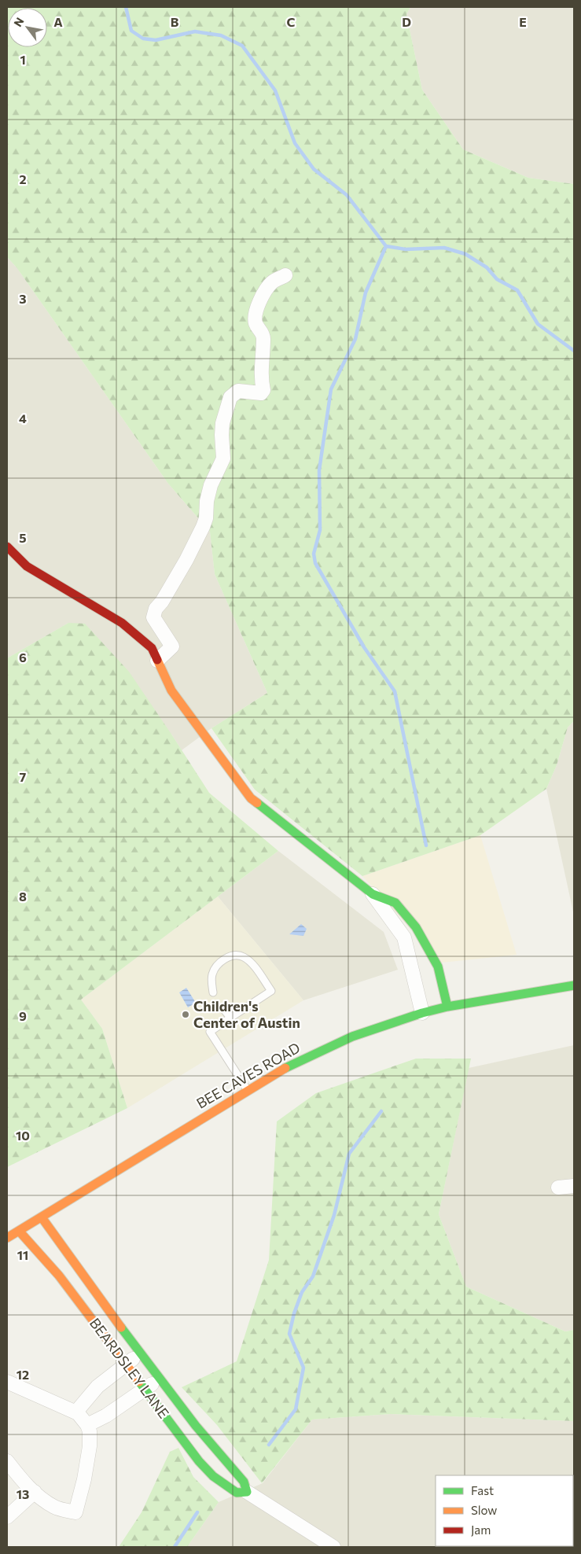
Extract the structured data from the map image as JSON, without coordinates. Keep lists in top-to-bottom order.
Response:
{
  "streets": {
    "street": ["BEE CAVES ROAD", "BEARDSLEY LANE"]
  },
  "crossings": [
    ["BEE CAVES ROAD", "BEARDSLEY LANE"]
  ],
  "places": ["Children's Center of Austin"],
  "legend": ["Fast", "Slow", "Jam"],
  "north": "top left",
  "grid": {
    "columns": [
      "A",
      "B",
      "C",
      "D",
      "E"
    ],
    "rows": [
      "1",
      "2",
      "3",
      "4",
      "5",
      "6",
      "7",
      "8",
      "9",
      "10",
      "11",
      "12",
      "13"
    ]
  }
}
